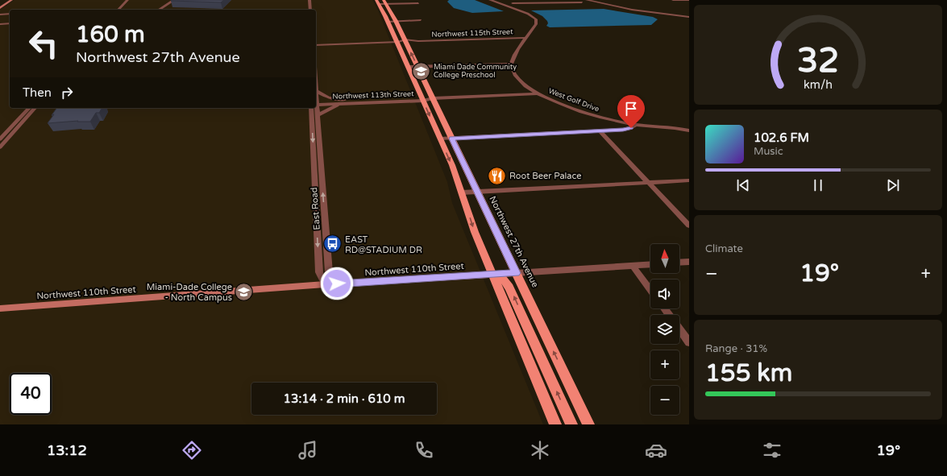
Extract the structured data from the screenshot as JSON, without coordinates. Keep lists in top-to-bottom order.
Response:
{
  "streets": {
    "main road": ["Northwest 27th Avenue"],
    "street": [
      "Northwest 115th Street",
      "Northwest 113th Street",
      "West Golf Drive",
      "East Road",
      "Northwest 110th Street"
    ]
  },
  "crossings": [
    ["Northwest 115th Street", "Northwest 27th Avenue"],
    ["Northwest 113th Street", "West Golf Drive"],
    ["Northwest 113th Street", "Northwest 27th Avenue"],
    ["East Road", "Northwest 110th Street"],
    ["Northwest 27th Avenue", "Northwest 110th Street"]
  ],
  "places": {
    "school or university": ["Miami Dade Community College Preschool", "Miami-Dade College - North Campus"],
    "restaurant": ["Root Beer Palace"],
    "bus stop": ["EAST RD@STADIUM DR"]
  },
  "north": "top",
  "page": {
    "turn": ["160 m", "Northwest 27th Avenue"],
    "then": "Then",
    "song": ["102.6 FM", "Music"],
    "tile": [
      "Climate",
      ["Range · 31%", "155 km"]
    ],
    "map_buttons": ["+", "−"],
    "heat": ["−", "19°", "+"],
    "limit": "40",
    "trip": "13:14 · 2 min · 610 m",
    "tabs": ["13:12", "19°"],
    "gauge": ["32", "km/h"]
  }
}
